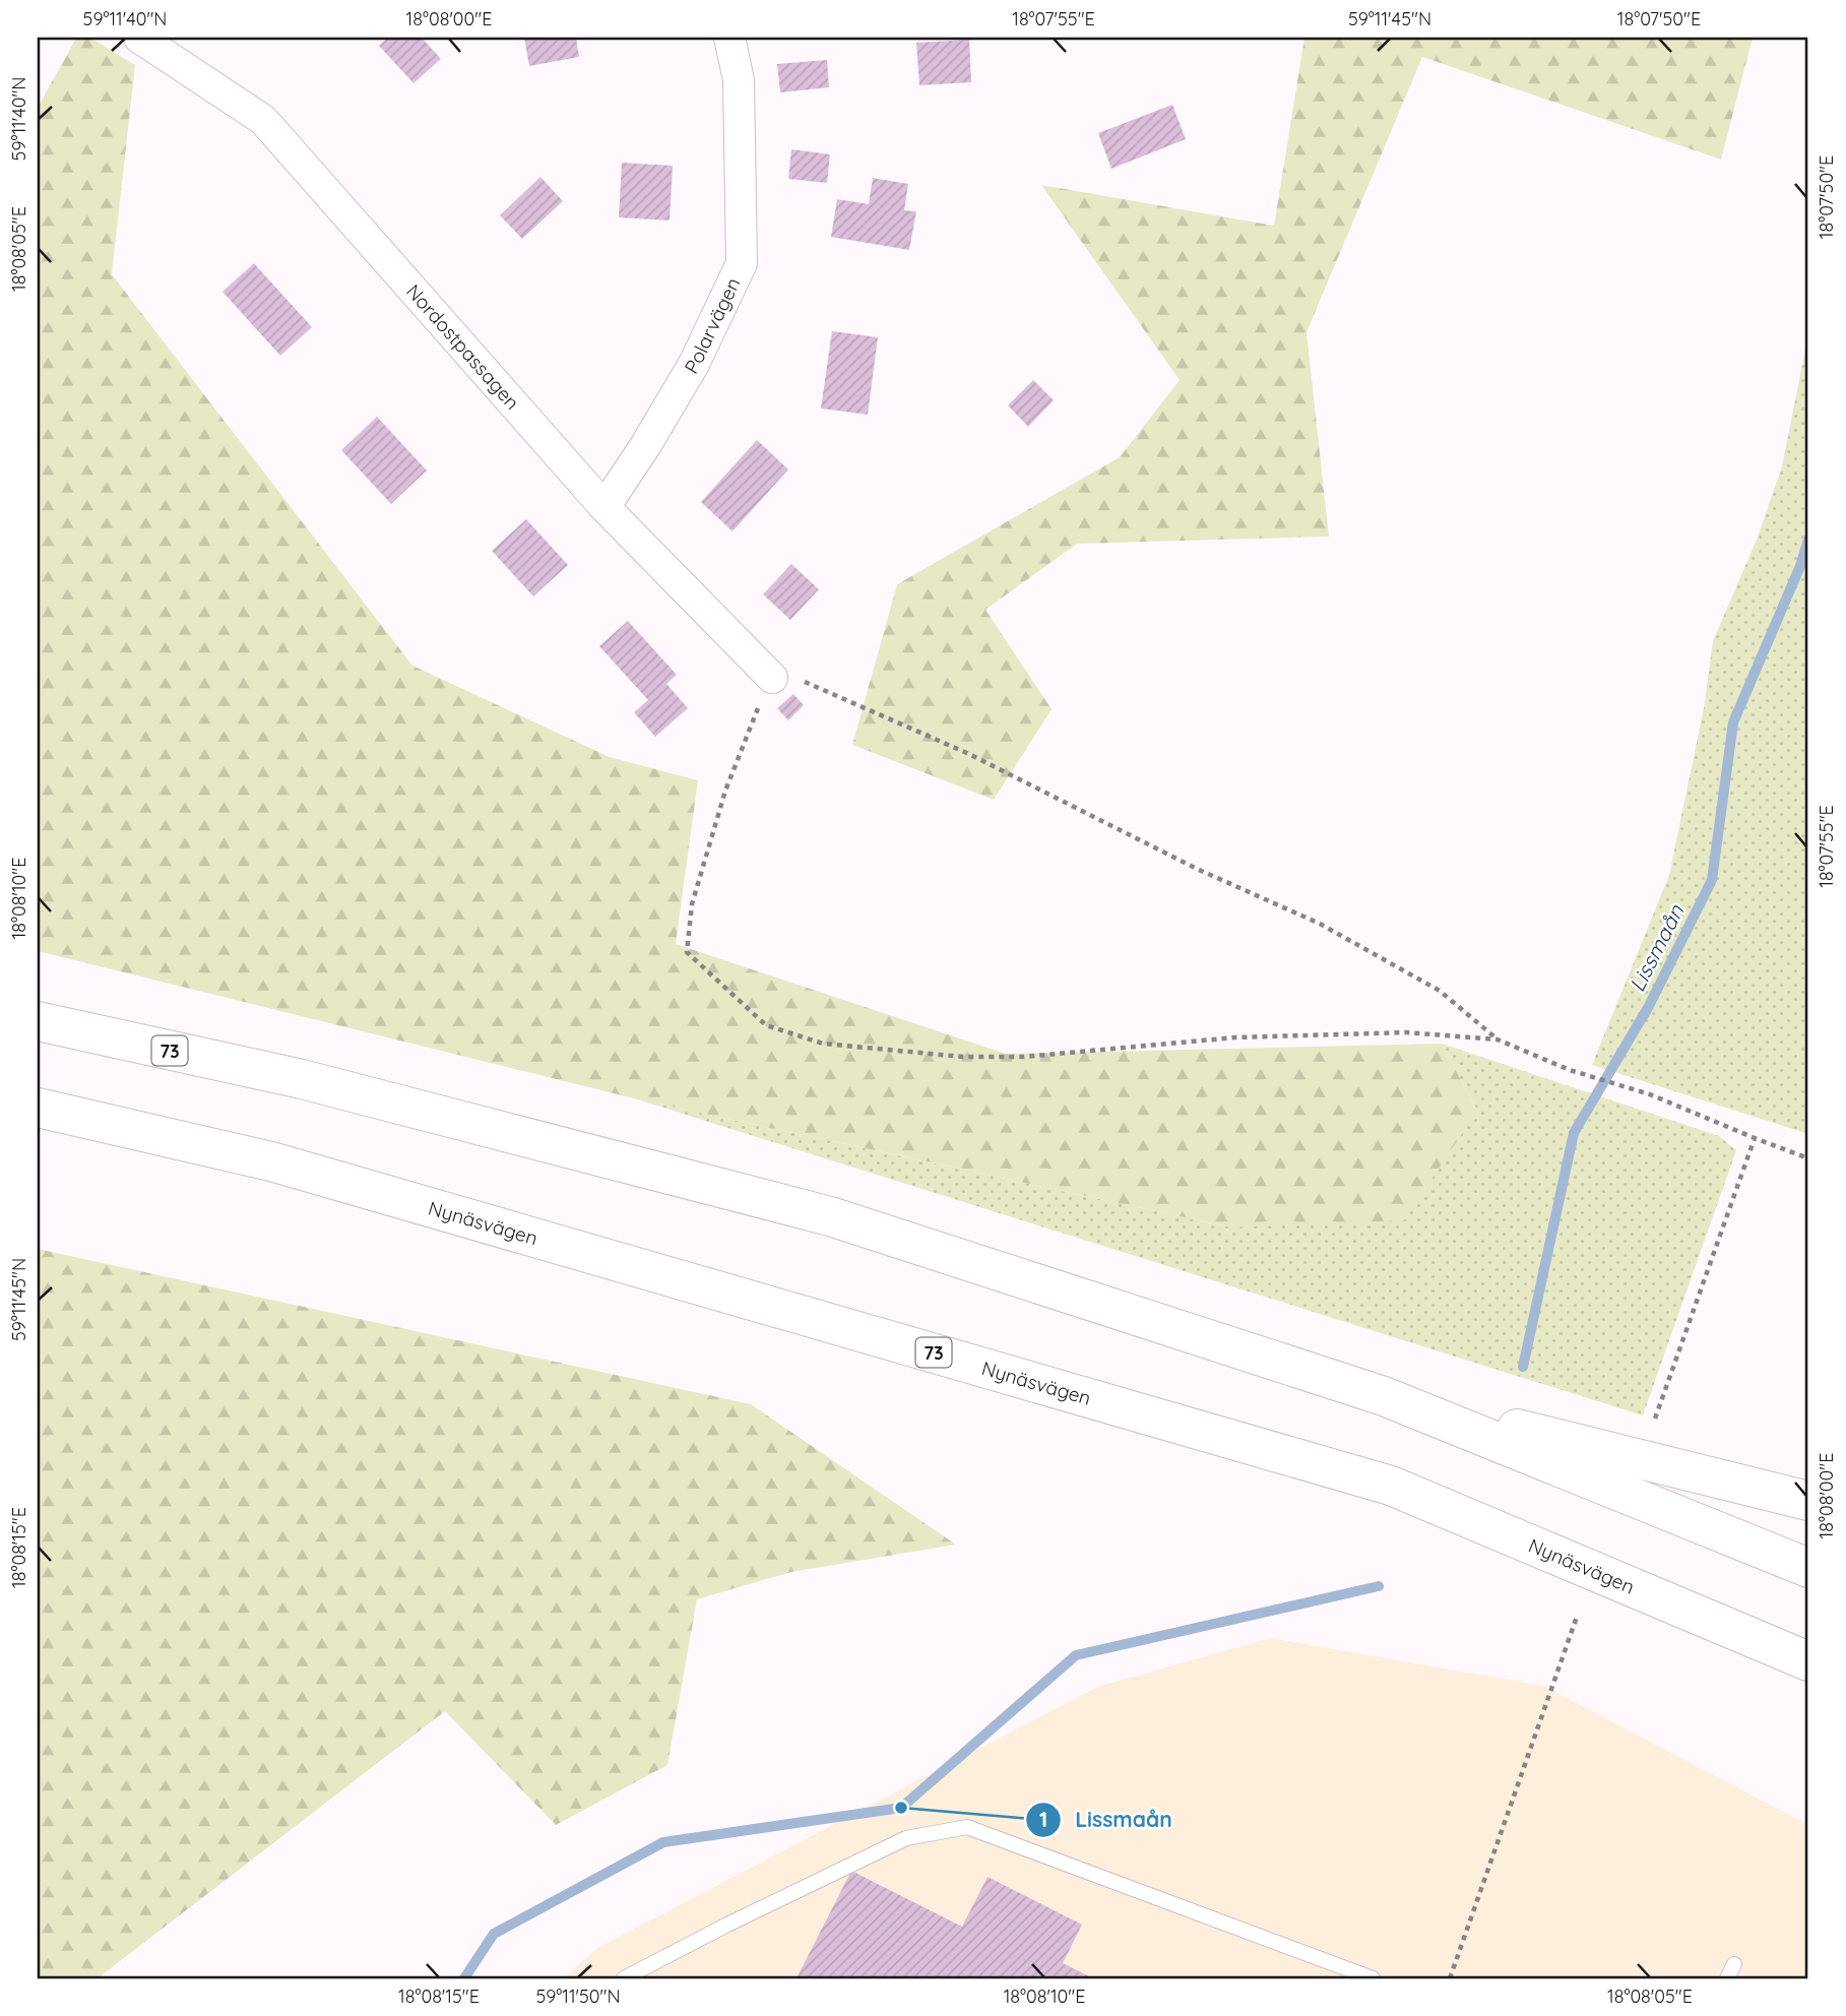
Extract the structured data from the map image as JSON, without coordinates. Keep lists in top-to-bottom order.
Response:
{
  "streets": {
    "highway": ["73", "Nynäsvägen"],
    "street": ["Polarvägen", "Nordostpassagen"]
  },
  "crossings": [
    ["Polarvägen", "Nordostpassagen"]
  ],
  "water": ["Lissmaån"],
  "places": ["Lissmaån"],
  "coordinates": [
    "59°11'40\"N",
    "18°08'00\"E",
    "18°07'55\"E",
    "59°11'45\"N",
    "18°07'50\"E",
    "18°08'05\"E",
    "18°08'10\"E",
    "18°08'15\"E",
    "59°11'50\"N"
  ]
}
